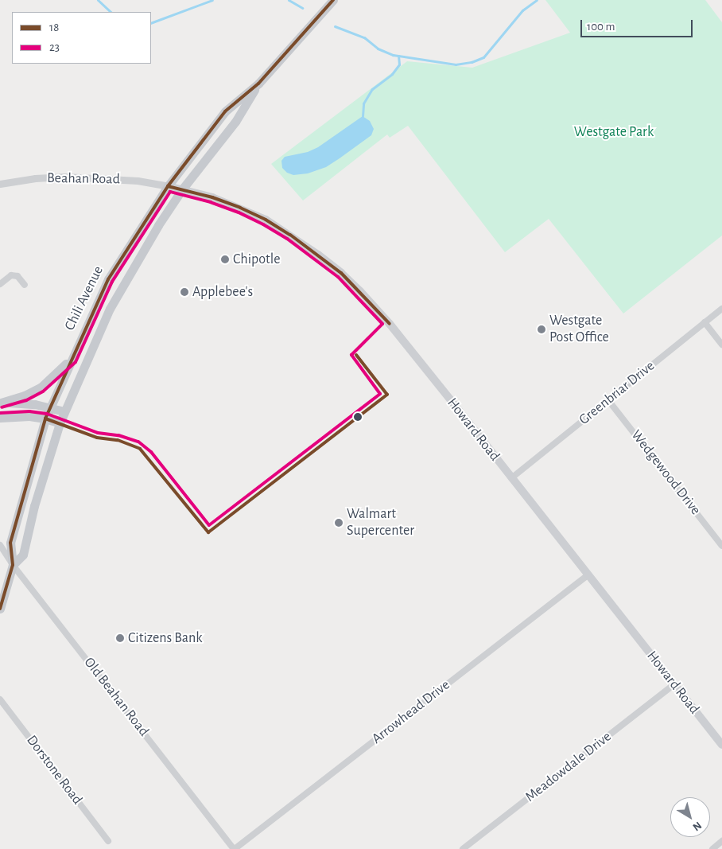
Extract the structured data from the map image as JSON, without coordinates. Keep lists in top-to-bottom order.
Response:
{
  "streets": {
    "main road": ["Chili Avenue", "Howard Road"],
    "street": [
      "Beahan Road",
      "Greenbriar Drive",
      "Wedgewood Drive",
      "Old Beahan Road",
      "Arrowhead Drive",
      "Meadowdale Drive",
      "Dorstone Road"
    ]
  },
  "crossings": [
    ["Beahan Road", "Chili Avenue"],
    ["Beahan Road", "Howard Road"],
    ["Chili Avenue", "Howard Road"],
    ["Chili Avenue", "Old Beahan Road"],
    ["Greenbriar Drive", "Howard Road"],
    ["Greenbriar Drive", "Wedgewood Drive"],
    ["Howard Road", "Arrowhead Drive"],
    ["Howard Road", "Meadowdale Drive"],
    ["Old Beahan Road", "Arrowhead Drive"]
  ],
  "parks": ["Westgate Park"],
  "places": [
    "Chipotle",
    "Applebee's",
    "Westgate Post Office",
    "Walmart Supercenter",
    "Citizens Bank"
  ],
  "lines": ["transit line 18", "transit line 23"],
  "legend": ["18", "23"],
  "scale_bar": "100 m",
  "north": "bottom right"
}
